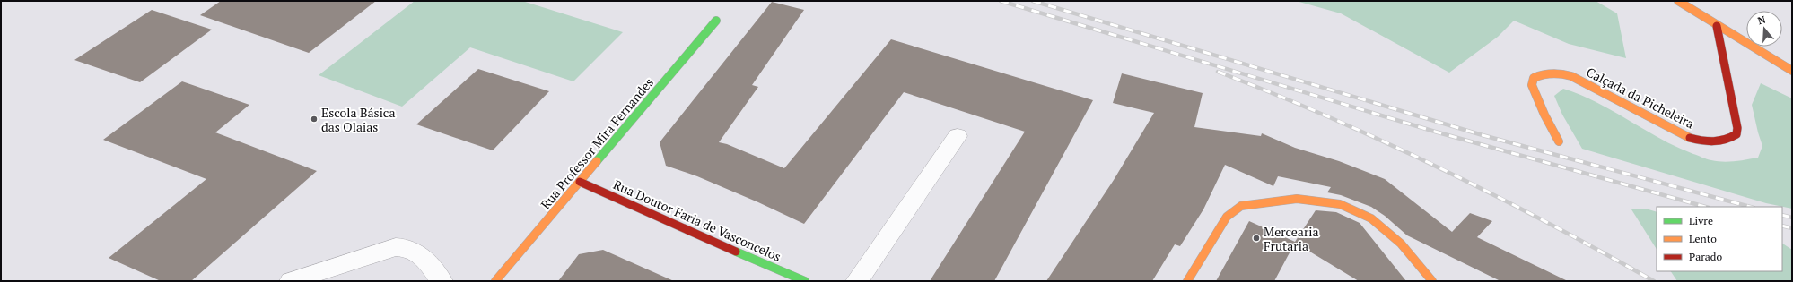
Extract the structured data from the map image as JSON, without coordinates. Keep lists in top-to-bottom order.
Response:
{
  "streets": {
    "street": ["Calçada da Picheleira", "Rua Professor Mira Fernandes", "Rua Doutor Faria de Vasconcelos"]
  },
  "crossings": [
    ["Rua Professor Mira Fernandes", "Rua Doutor Faria de Vasconcelos"]
  ],
  "places": ["Escola Básica das Olaias", "Mercearia Frutaria"],
  "legend": ["Livre", "Lento", "Parado"],
  "north": "top"
}
